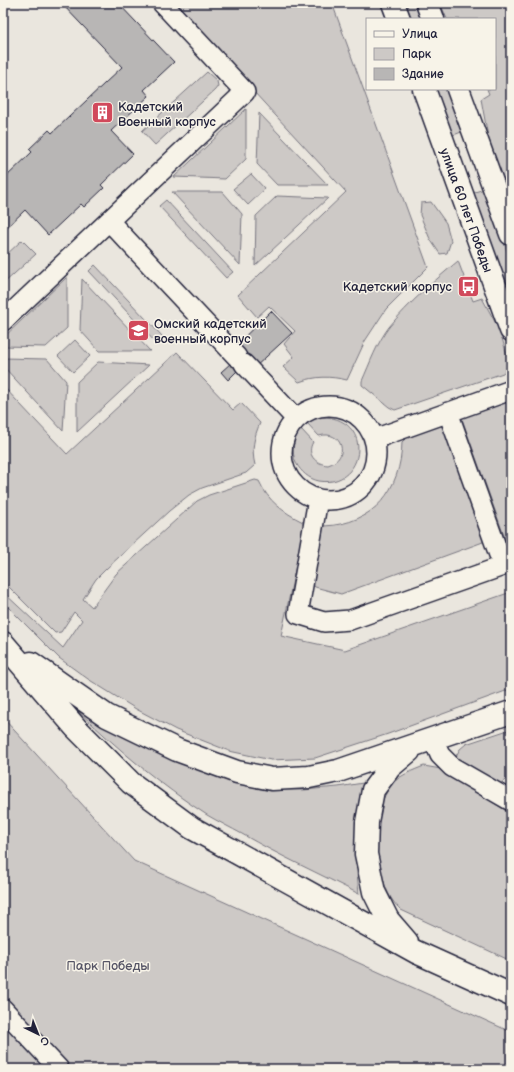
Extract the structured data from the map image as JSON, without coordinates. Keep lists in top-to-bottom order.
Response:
{
  "streets": {
    "main road": ["улица 60 лет Победы"]
  },
  "parks": ["Парк Победы"],
  "places": {
    "building": ["Кадетский Военный корпус"],
    "bus stop": ["Кадетский корпус"],
    "school or university": ["Омский кадетский военный корпус"]
  },
  "legend": ["Улица", "Парк", "Здание"],
  "north": "bottom right"
}
